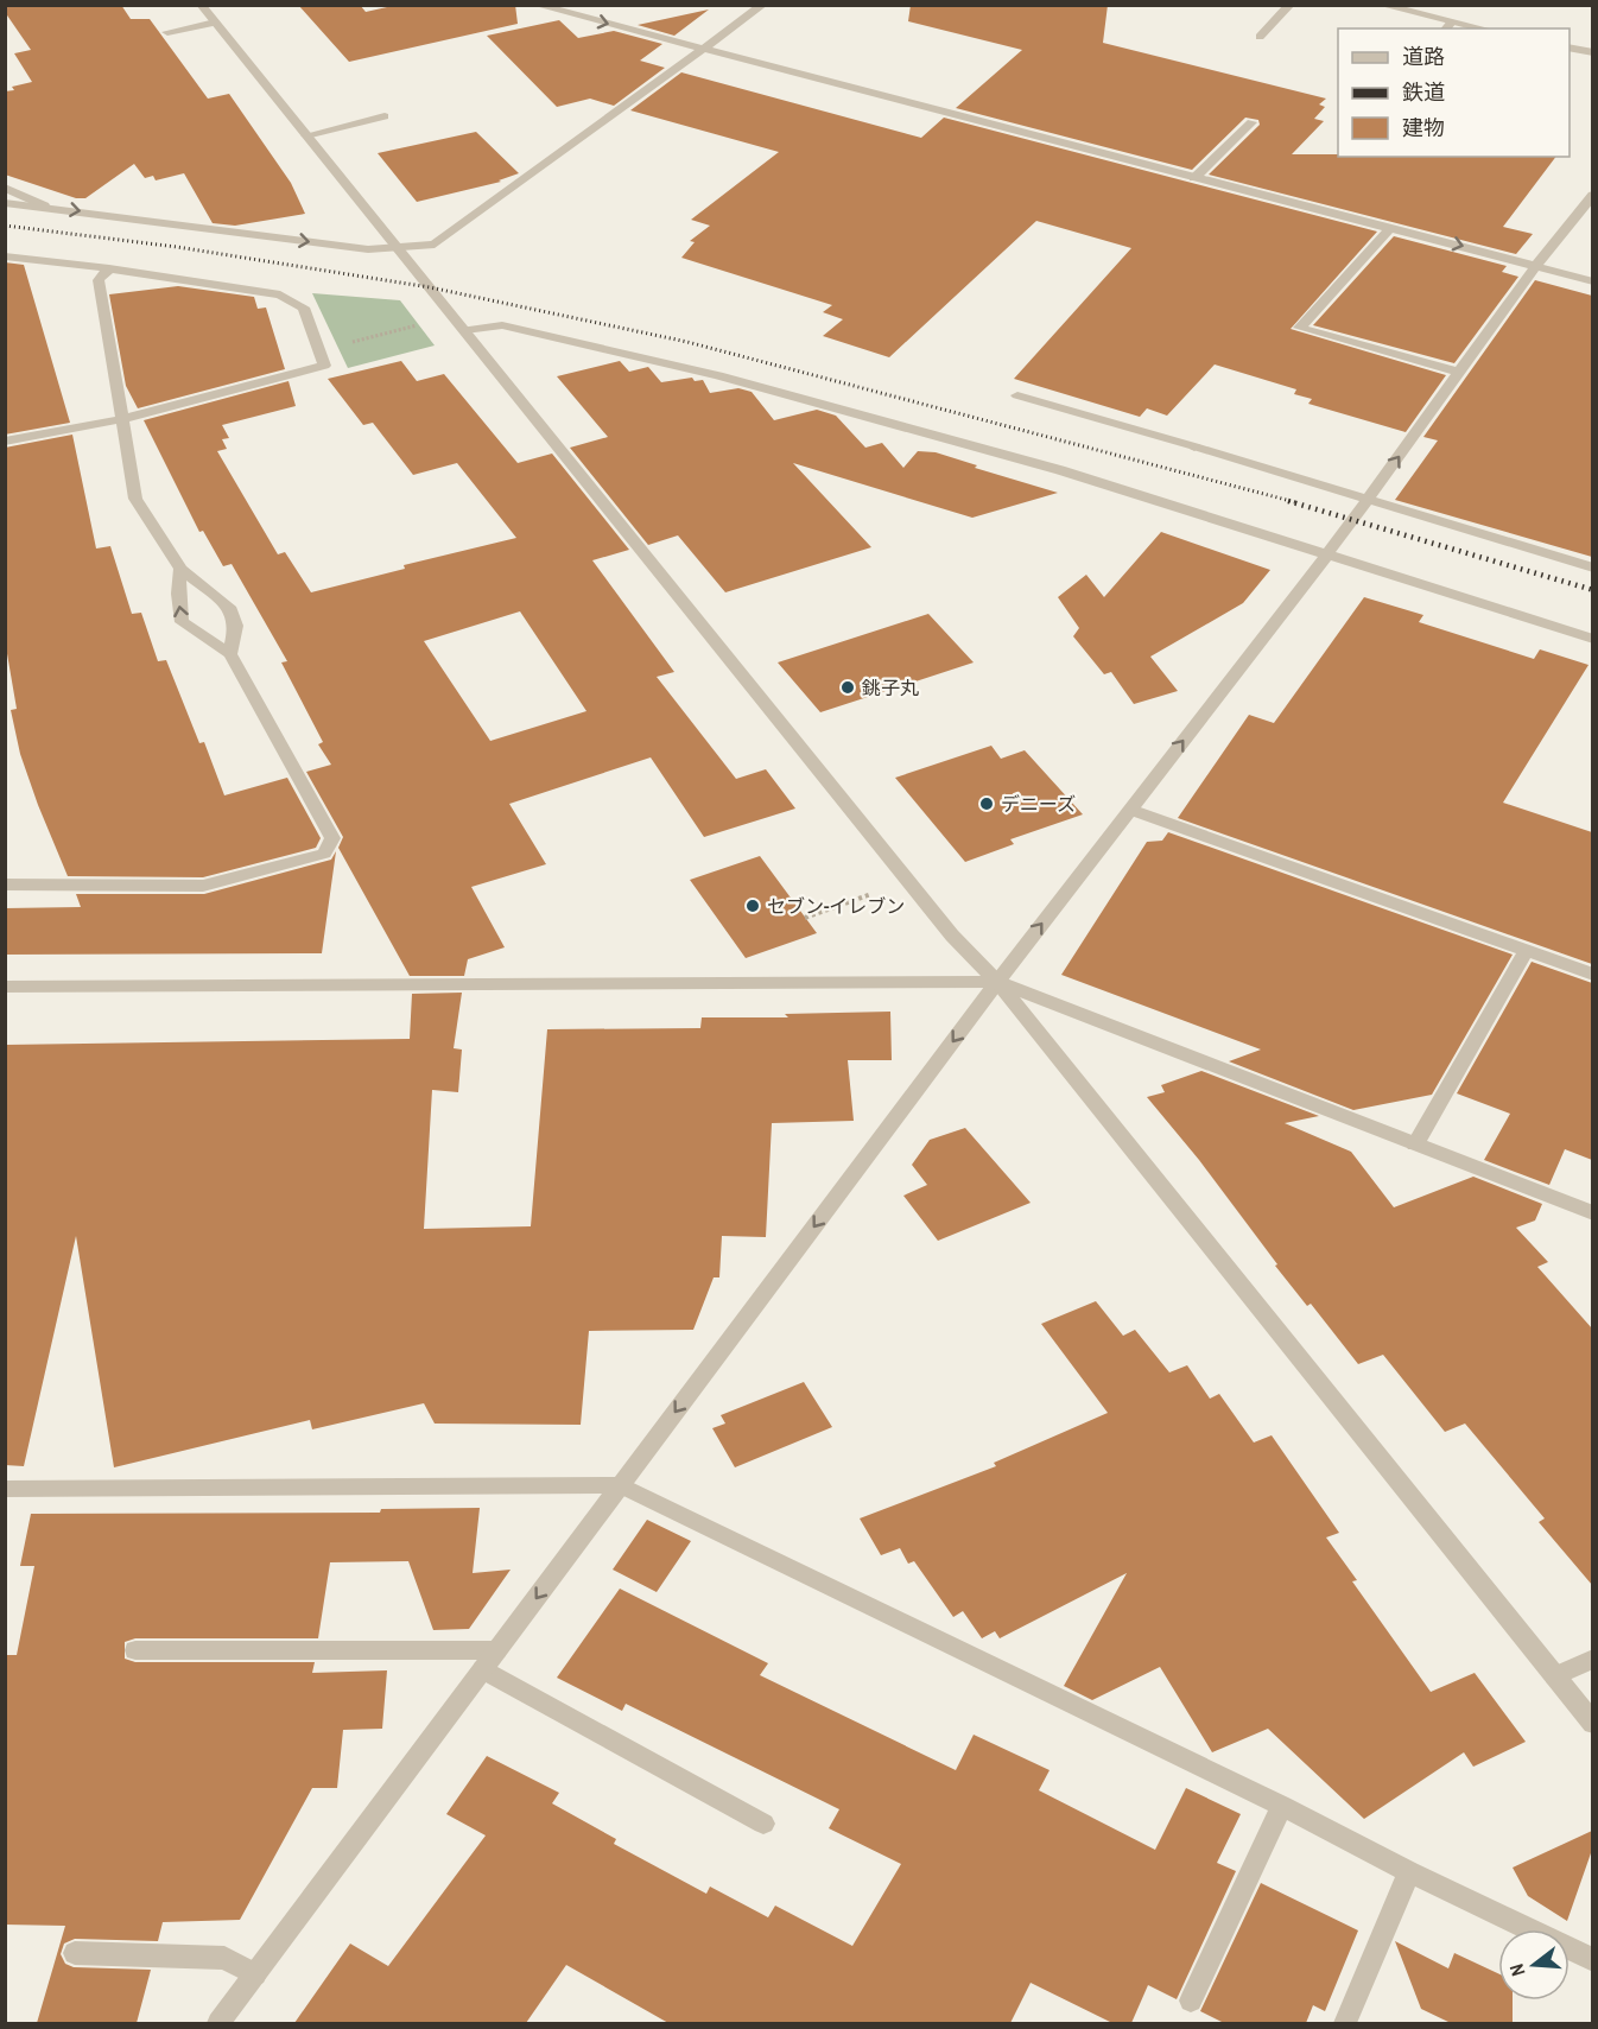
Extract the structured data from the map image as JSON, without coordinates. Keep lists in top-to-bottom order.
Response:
{
  "places": ["銚子丸", "デニーズ", "セブン-イレブン"],
  "legend": ["道路", "鉄道", "建物"],
  "north": "left"
}
